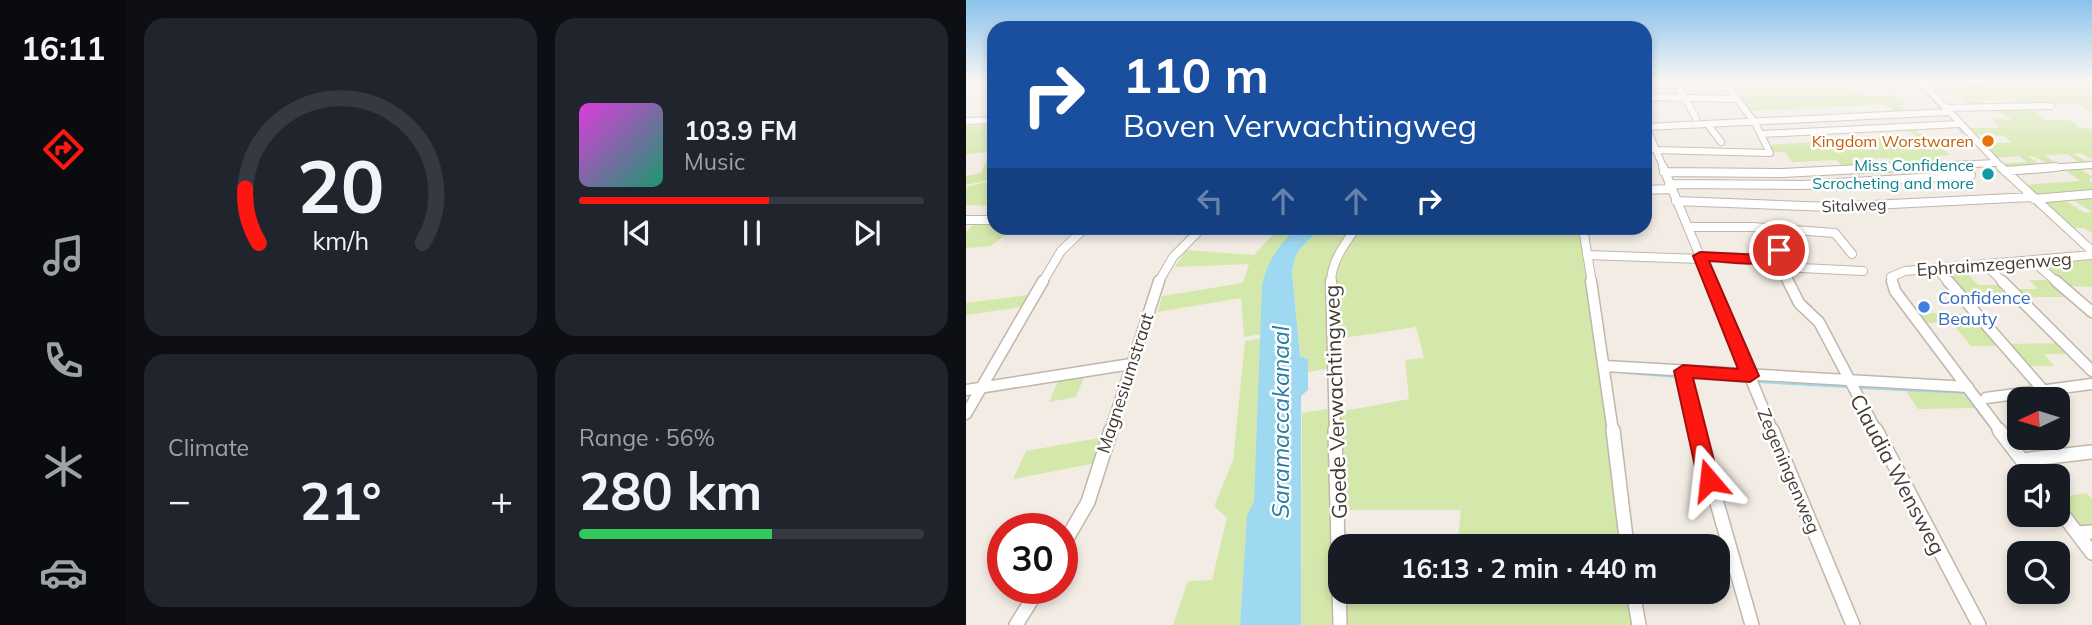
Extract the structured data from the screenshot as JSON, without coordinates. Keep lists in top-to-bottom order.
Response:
{
  "streets": {
    "street": [
      "Sitalweg",
      "Ephraimzegenweg",
      "Magnesiumstraat",
      "Goede Verwachtingweg",
      "Zegeningenweg",
      "Claudia Wensweg"
    ]
  },
  "crossings": [
    ["Sitalweg", "Ephraimzegenweg"],
    ["Sitalweg", "Zegeningenweg"]
  ],
  "water": ["Saramaccakanaal"],
  "places": ["Kingdom Worstwaren", "Miss Confidence Scrocheting and more", "Confidence Beauty"],
  "north": "left",
  "page": {
    "tabs": "16:11",
    "turn": ["110 m", "Boven Verwachtingweg"],
    "song": ["103.9 FM", "Music"],
    "tile": [
      "Climate",
      ["Range · 56%", "280 km"]
    ],
    "heat": ["−", "21°", "+"],
    "limit": "30",
    "trip": "16:13 · 2 min · 440 m",
    "gauge": ["20", "km/h"]
  }
}
